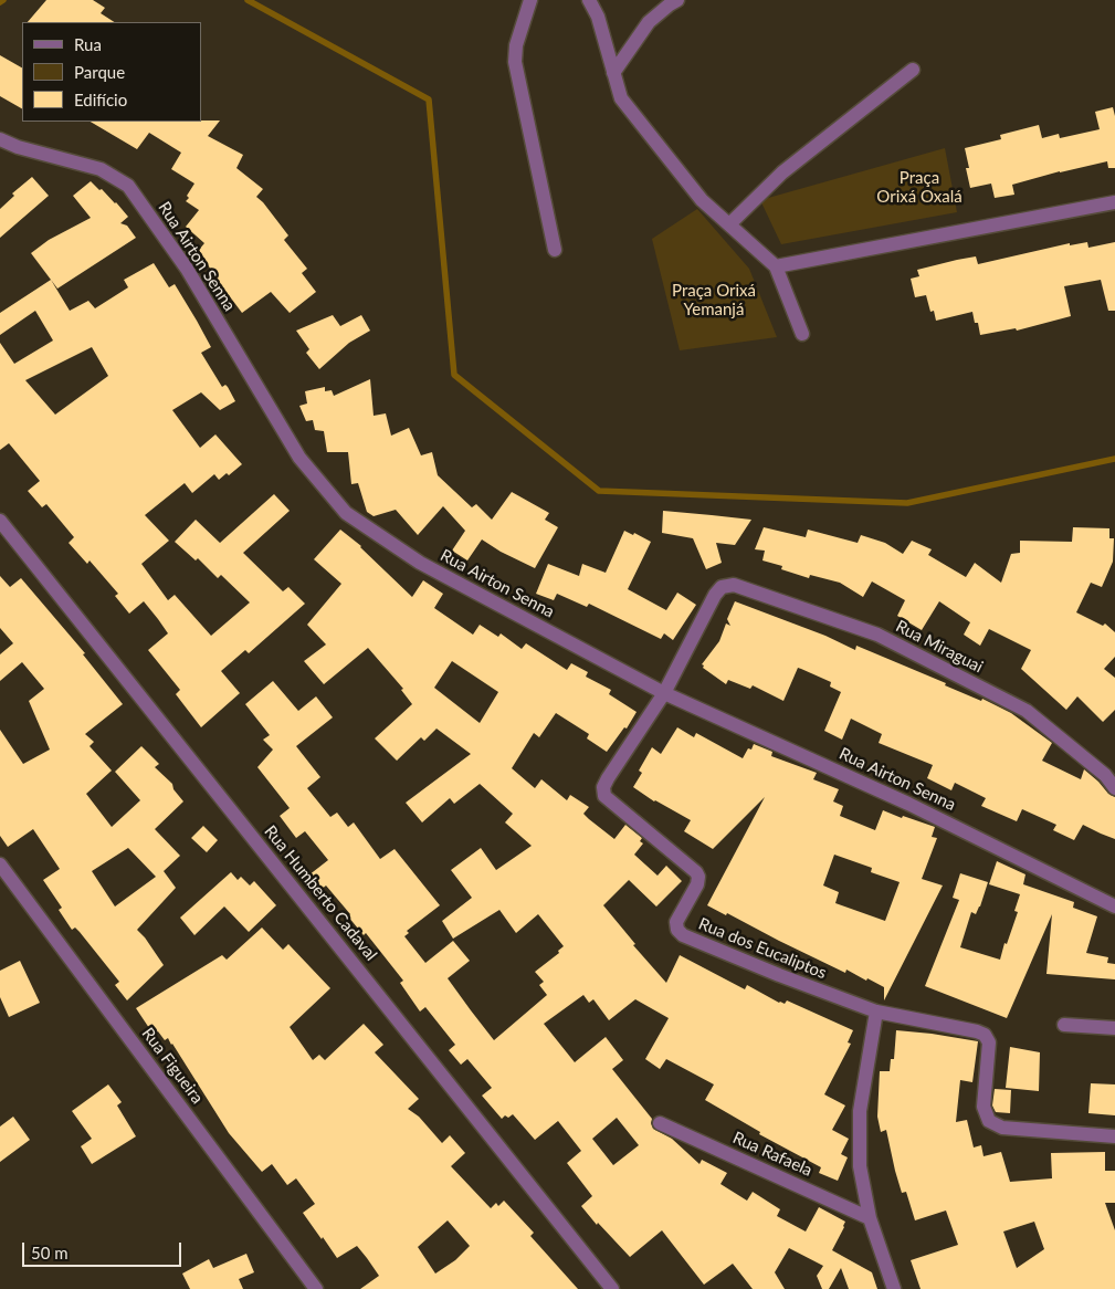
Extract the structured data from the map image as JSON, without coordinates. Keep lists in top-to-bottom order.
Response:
{
  "streets": {
    "street": [
      "Rua Airton Senna",
      "Rua Miraguai",
      "Rua Humberto Cadaval",
      "Rua dos Eucaliptos",
      "Rua Figueira",
      "Rua Rafaela"
    ]
  },
  "crossings": [
    ["Rua Airton Senna", "Rua dos Eucaliptos"],
    ["Rua Miraguai", "Rua dos Eucaliptos"]
  ],
  "parks": ["Praça Orixá Oxalá", "Praça Orixá Yemanjá"],
  "legend": ["Rua", "Parque", "Edifício"],
  "scale_bar": "50 m"
}
